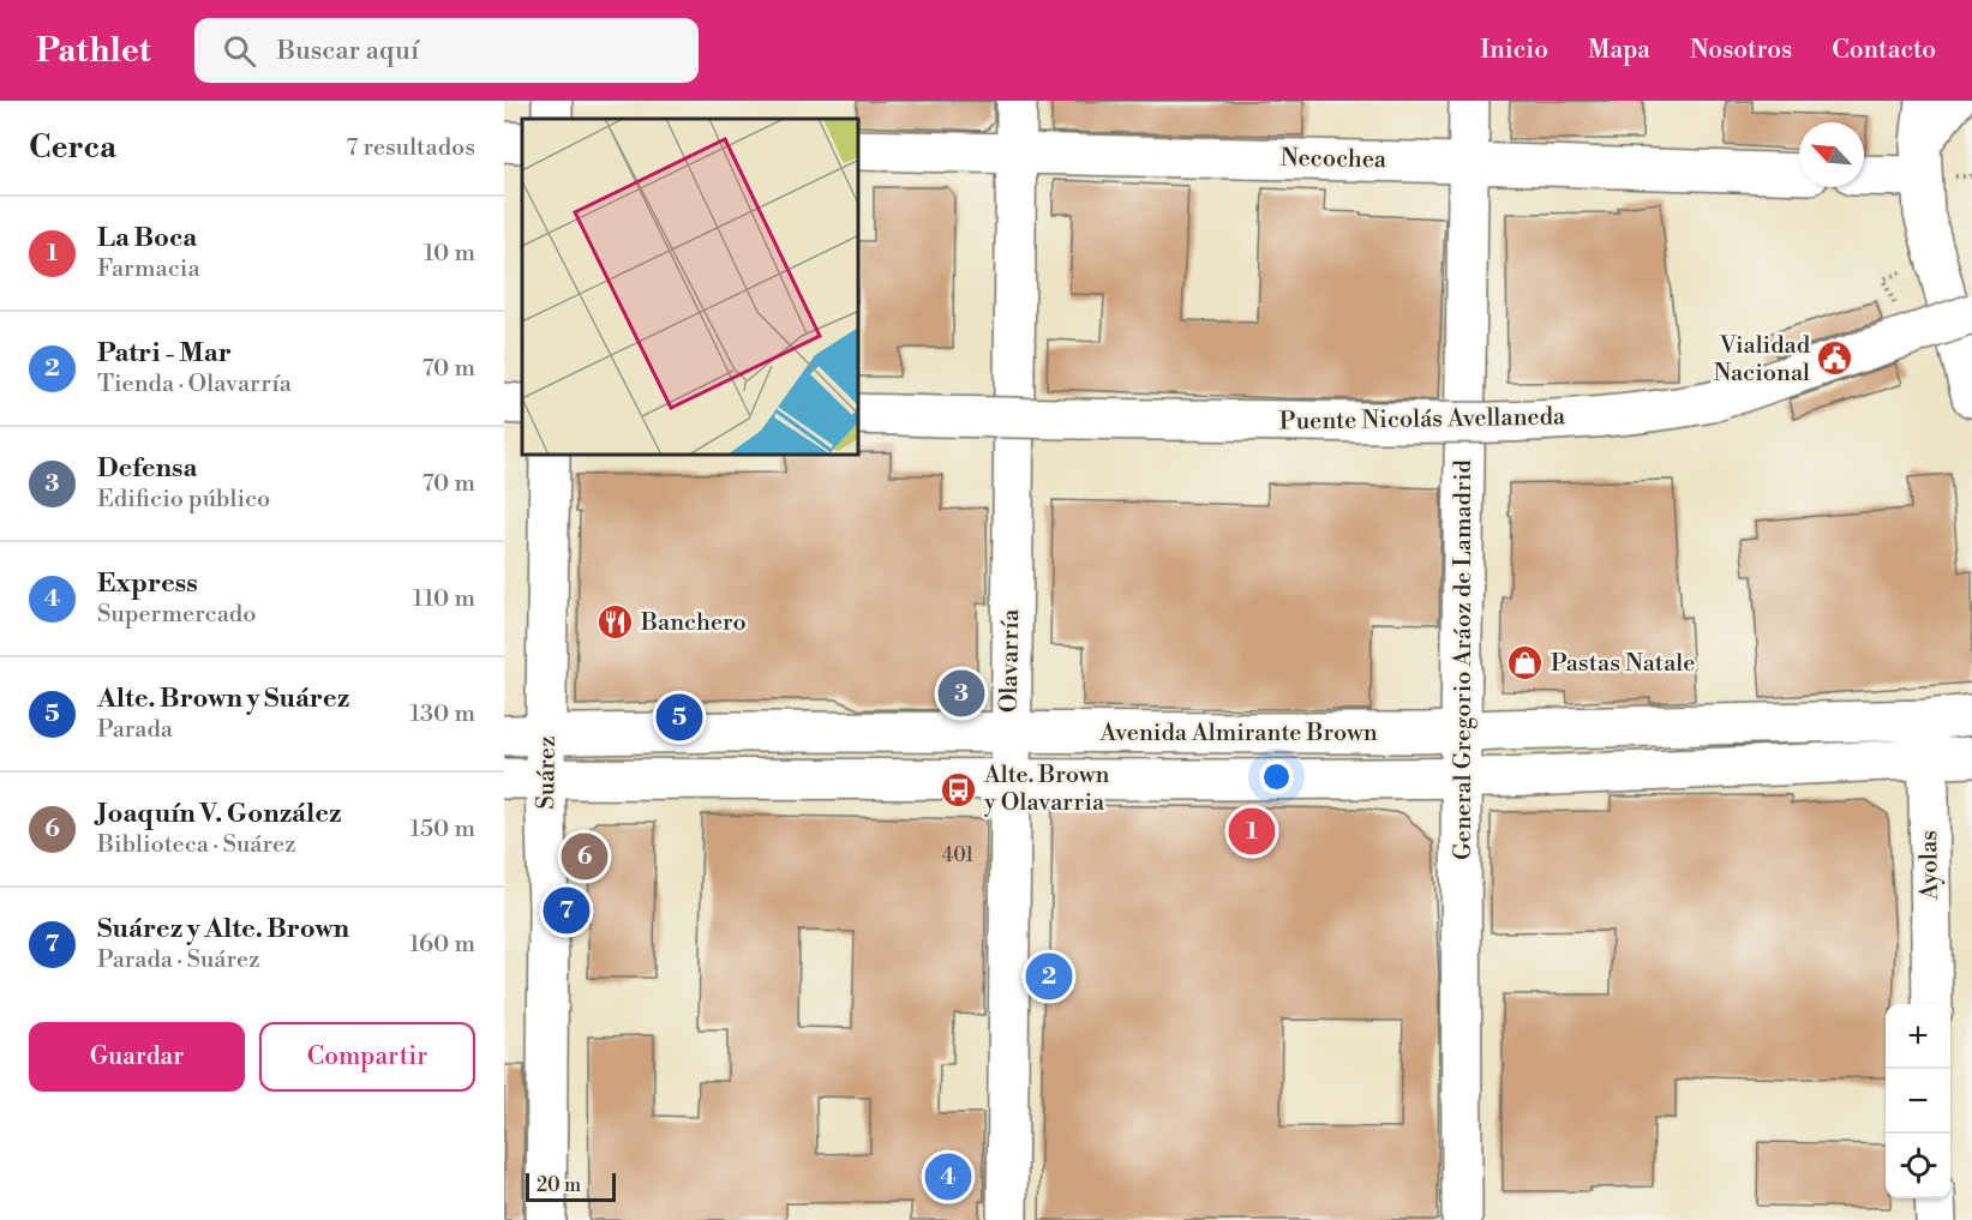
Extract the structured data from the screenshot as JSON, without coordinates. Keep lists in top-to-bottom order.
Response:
{
  "streets": {
    "street": [
      "Necochea",
      "Puente Nicolás Avellaneda",
      "General Gregorio Aráoz de Lamadrid",
      "Olavarría",
      "Avenida Almirante Brown",
      "Suárez",
      "Ayolas"
    ]
  },
  "crossings": [
    ["Necochea", "General Gregorio Aráoz de Lamadrid"],
    ["Necochea", "Olavarría"],
    ["General Gregorio Aráoz de Lamadrid", "Avenida Almirante Brown"],
    ["Olavarría", "Avenida Almirante Brown"],
    ["Avenida Almirante Brown", "Suárez"],
    ["Avenida Almirante Brown", "Ayolas"]
  ],
  "places": {
    "public building": ["Vialidad Nacional"],
    "restaurant": ["Banchero"],
    "shop": ["Pastas Natale"],
    "bus stop": ["Alte. Brown y Olavarria"]
  },
  "house_numbers": ["401"],
  "scale_bar": "20 m",
  "north": "top left",
  "page": {
    "header": "Pathlet",
    "search": "Buscar aquí",
    "nav": [
      "Inicio",
      "Mapa",
      "Nosotros",
      "Contacto"
    ],
    "heading": ["Cerca", "7 resultados"],
    "list": [
      {
        "mark": "1",
        "name": "La Boca",
        "note": "Farmacia",
        "value": "10 m"
      },
      {
        "mark": "2",
        "name": "Patri - Mar",
        "note": "Tienda · Olavarría",
        "value": "70 m"
      },
      {
        "mark": "3",
        "name": "Defensa",
        "note": "Edificio público",
        "value": "70 m"
      },
      {
        "mark": "4",
        "name": "Express",
        "note": "Supermercado",
        "value": "110 m"
      },
      {
        "mark": "5",
        "name": "Alte. Brown y Suárez",
        "note": "Parada",
        "value": "130 m"
      },
      {
        "mark": "6",
        "name": "Joaquín V. González",
        "note": "Biblioteca · Suárez",
        "value": "150 m"
      },
      {
        "mark": "7",
        "name": "Suárez y Alte. Brown",
        "note": "Parada · Suárez",
        "value": "160 m"
      }
    ],
    "pins": [
      "3",
      "5",
      "1",
      "6",
      "7",
      "2",
      "4"
    ],
    "buttons": ["Guardar", "Compartir"],
    "map_buttons": ["+", "−"],
    "scale": "20 m"
  }
}
